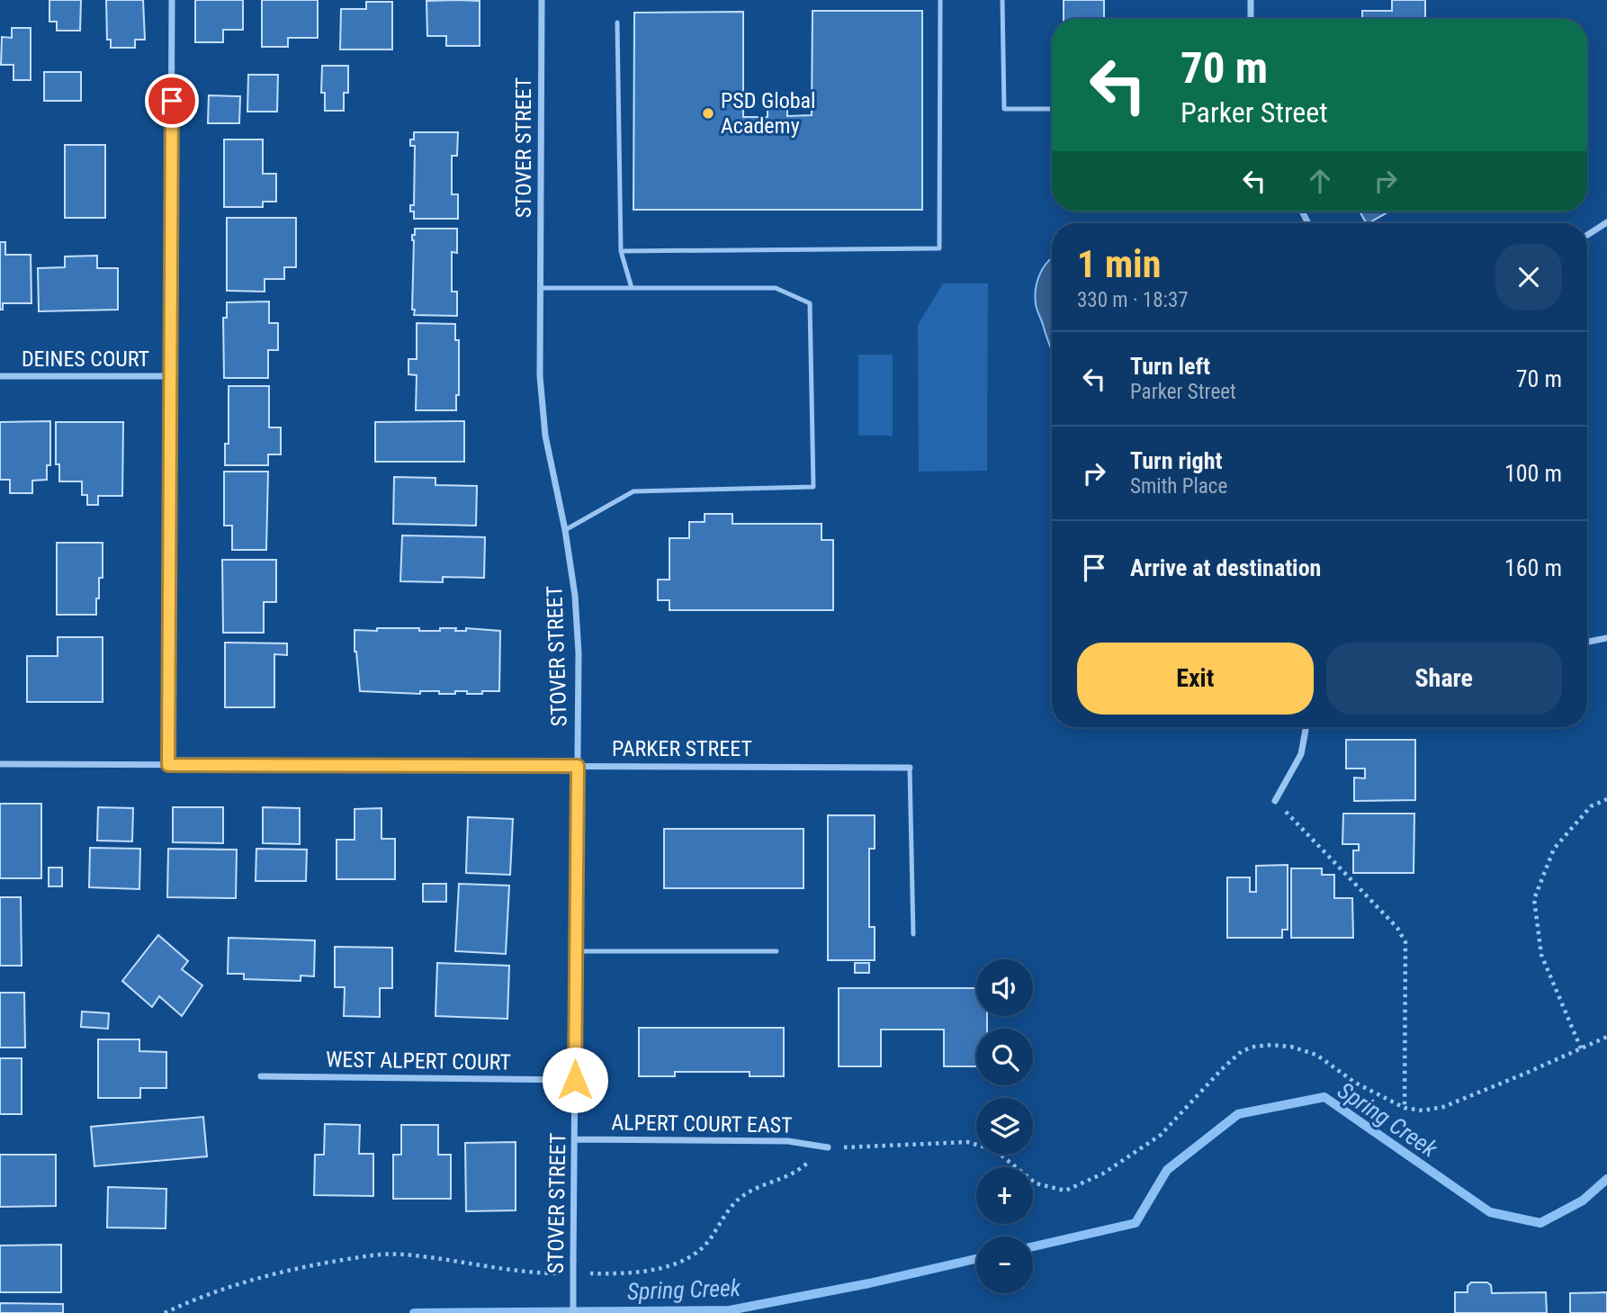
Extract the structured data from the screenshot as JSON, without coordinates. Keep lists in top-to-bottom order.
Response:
{
  "streets": {
    "street": [
      "STOVER STREET",
      "DEINES COURT",
      "PARKER STREET",
      "WEST ALPERT COURT",
      "ALPERT COURT EAST"
    ]
  },
  "crossings": [
    ["STOVER STREET", "PARKER STREET"],
    ["STOVER STREET", "WEST ALPERT COURT"],
    ["STOVER STREET", "ALPERT COURT EAST"]
  ],
  "water": ["Spring Creek"],
  "places": ["PSD Global Academy"],
  "page": {
    "turn": ["70 m", "Parker Street"],
    "heading": ["1 min", "330 m · 18:37"],
    "list": [
      {
        "name": "Turn left",
        "note": "Parker Street",
        "value": "70 m"
      },
      {
        "name": "Turn right",
        "note": "Smith Place",
        "value": "100 m"
      },
      {
        "name": "Arrive at destination",
        "value": "160 m"
      }
    ],
    "buttons": ["Exit", "Share"],
    "map_buttons": ["+", "−"]
  }
}
